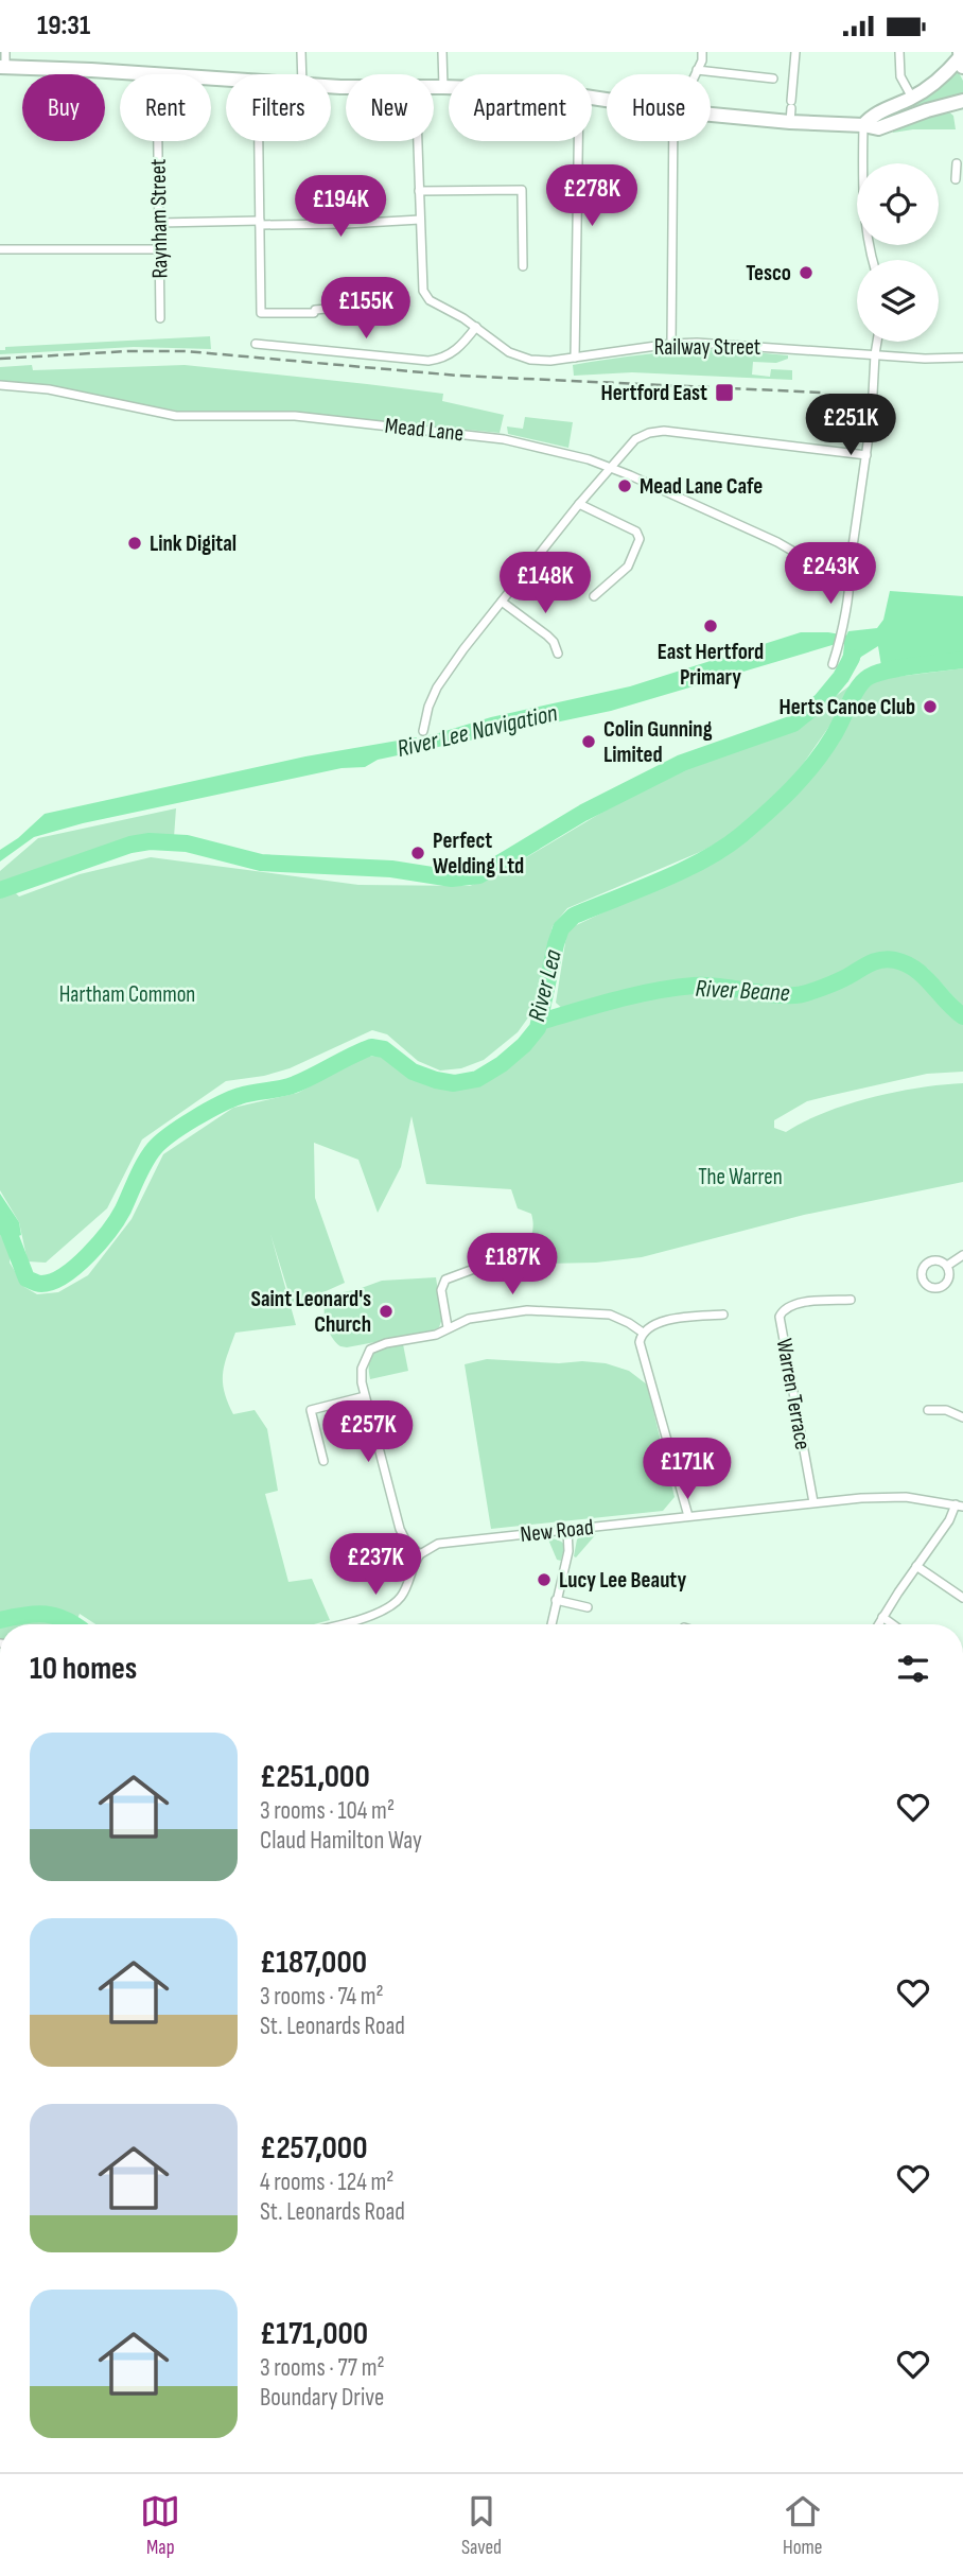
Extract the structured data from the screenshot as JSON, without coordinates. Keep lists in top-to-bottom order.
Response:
{
  "streets": {
    "street": [
      "Raynham Street",
      "Railway Street",
      "Mead Lane",
      "Warren Terrace",
      "New Road"
    ]
  },
  "crossings": [
    ["Warren Terrace", "New Road"]
  ],
  "water": ["River Lee Navigation", "River Lea", "River Beane"],
  "parks": ["Hartham Common", "The Warren"],
  "places": {
    "other": [
      "Tesco",
      "Mead Lane Cafe",
      "Link Digital",
      "East Hertford Primary",
      "Herts Canoe Club",
      "Colin Gunning Limited",
      "Perfect Welding Ltd",
      "Saint Leonard's Church",
      "Lucy Lee Beauty"
    ],
    "transit": ["Hertford East"]
  },
  "page": {
    "status": "19:31",
    "chip": [
      "Buy",
      "Rent",
      "Filters",
      "New",
      "Apartment",
      "House"
    ],
    "price": [
      "£278K",
      "£194K",
      "£155K",
      "£251K",
      "£243K",
      "£148K",
      "£187K",
      "£257K",
      "£171K",
      "£237K"
    ],
    "heading": "10 homes",
    "list": [
      {
        "name": "£251,000",
        "note": "3 rooms · 104 m² · Claud Hamilton Way"
      },
      {
        "name": "£187,000",
        "note": "3 rooms · 74 m² · St. Leonards Road"
      },
      {
        "name": "£257,000",
        "note": "4 rooms · 124 m² · St. Leonards Road"
      },
      {
        "name": "£171,000",
        "note": "3 rooms · 77 m² · Boundary Drive"
      }
    ],
    "tabs": ["Map", "Saved", "Home"]
  }
}
